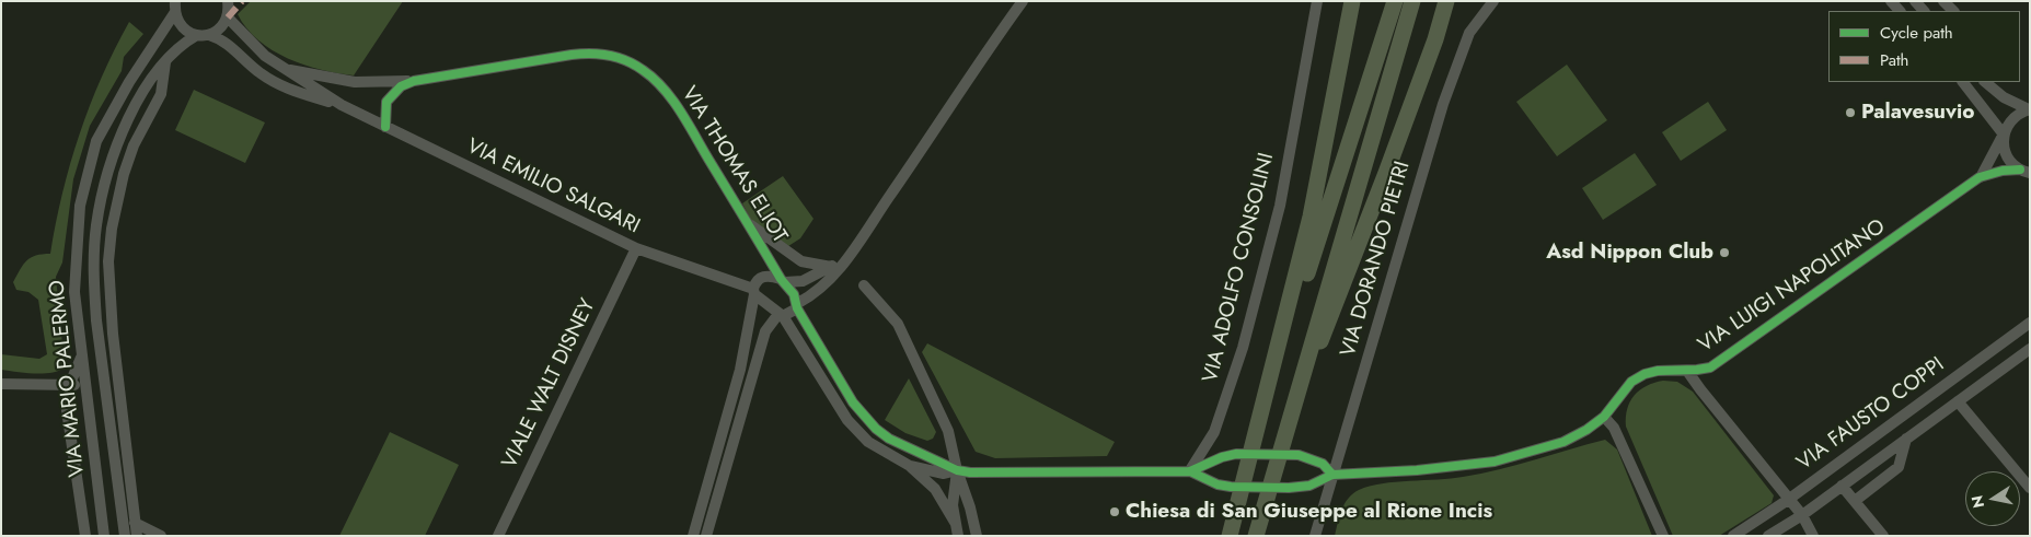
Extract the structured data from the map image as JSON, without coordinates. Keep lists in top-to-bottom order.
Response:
{
  "streets": {
    "street": [
      "VIA THOMAS ELIOT",
      "VIA EMILIO SALGARI",
      "VIA DORANDO PIETRI",
      "VIA ADOLFO CONSOLINI",
      "VIA LUIGI NAPOLITANO",
      "VIA MARIO PALERMO",
      "VIALE WALT DISNEY",
      "VIA FAUSTO COPPI"
    ]
  },
  "crossings": [
    ["VIA THOMAS ELIOT", "VIA EMILIO SALGARI"],
    ["VIA THOMAS ELIOT", "VIA LUIGI NAPOLITANO"],
    ["VIA EMILIO SALGARI", "VIALE WALT DISNEY"],
    ["VIA DORANDO PIETRI", "VIA LUIGI NAPOLITANO"],
    ["VIA ADOLFO CONSOLINI", "VIA LUIGI NAPOLITANO"]
  ],
  "places": ["Palavesuvio", "Asd Nippon Club", "Chiesa di San Giuseppe al Rione Incis"],
  "legend": ["Cycle path", "Path"],
  "north": "left"
}
